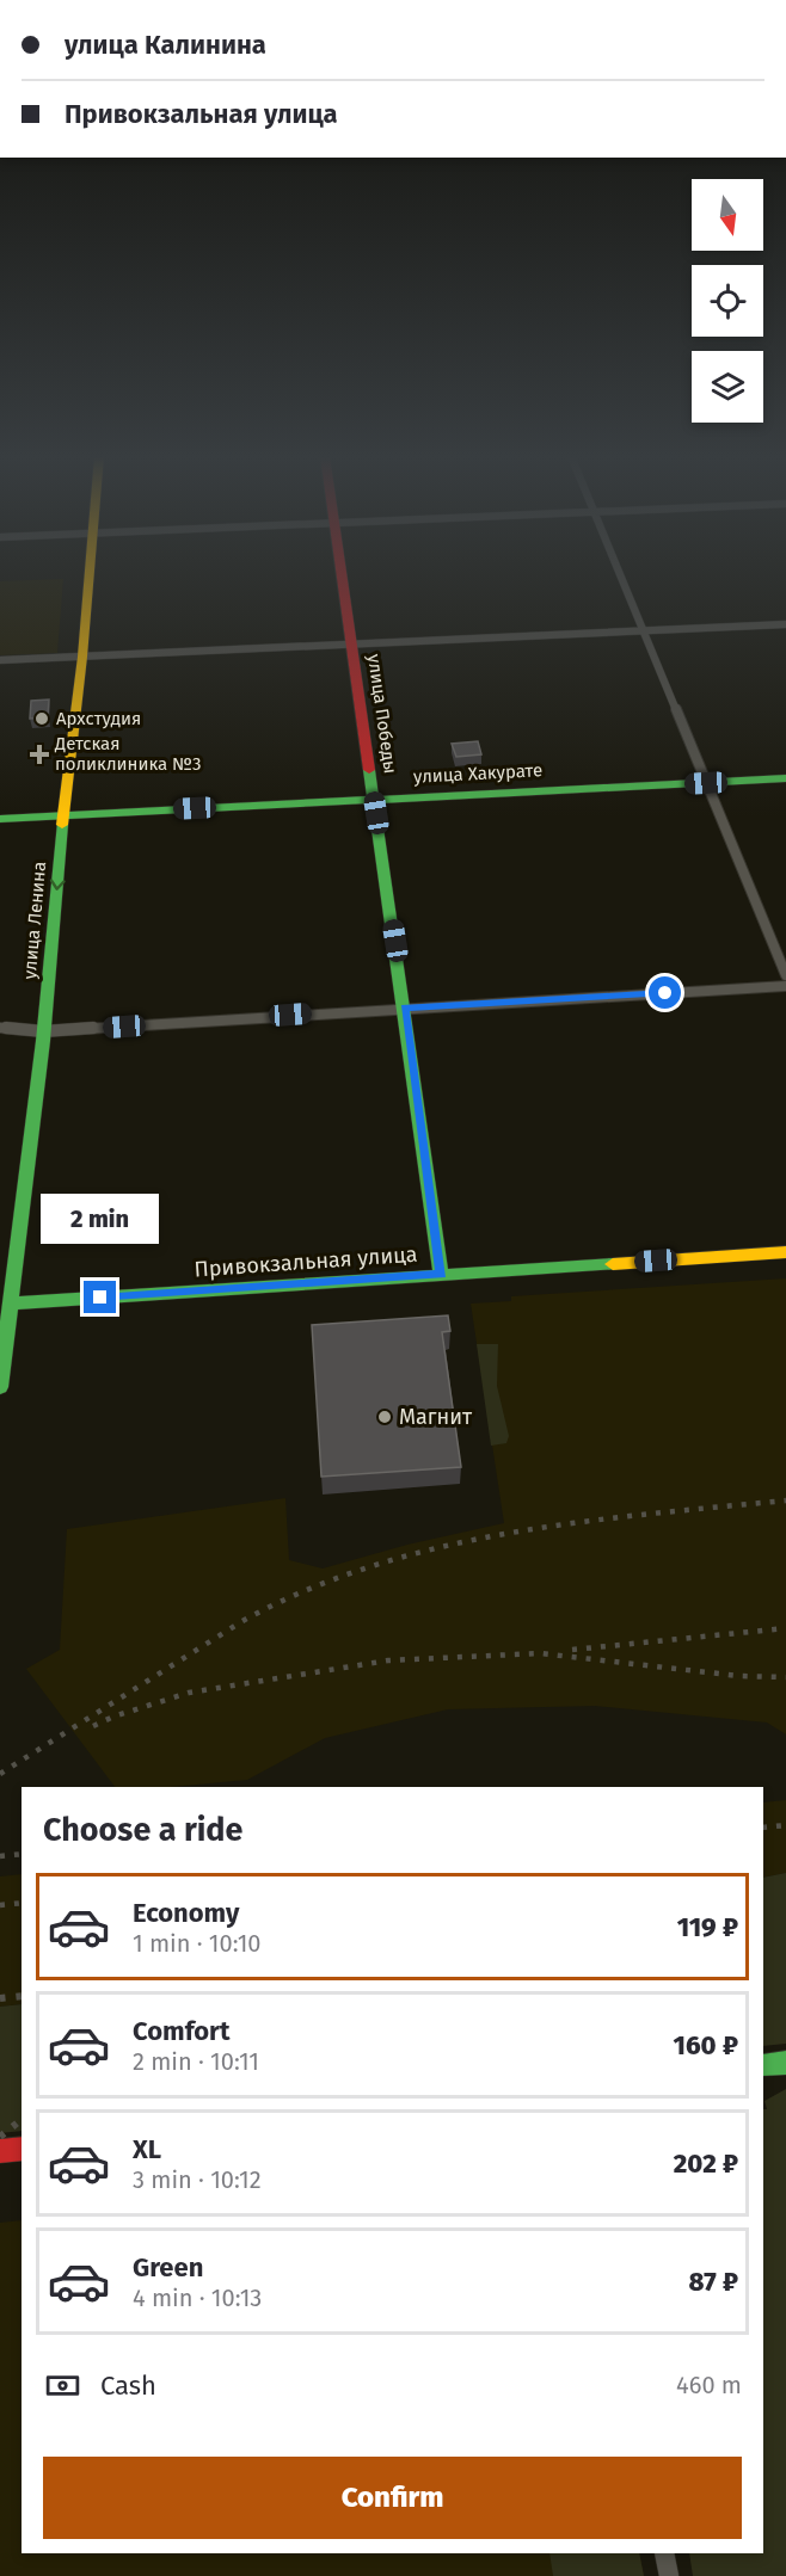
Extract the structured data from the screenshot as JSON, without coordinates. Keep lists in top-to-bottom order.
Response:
{
  "streets": {
    "street": [
      "улица Победы",
      "улица Хакурате",
      "улица Ленина",
      "Привокзальная улица"
    ]
  },
  "crossings": [
    ["улица Победы", "улица Хакурате"],
    ["улица Победы", "Привокзальная улица"],
    ["улица Хакурате", "улица Ленина"],
    ["улица Ленина", "Привокзальная улица"]
  ],
  "places": {
    "other": ["Архстудия", "Магнит"],
    "health": ["Детская поликлиника №3"]
  },
  "north": "bottom",
  "page": {
    "banner": ["улица Калинина", "Привокзальная улица"],
    "bubble": "2 min",
    "heading": "Choose a ride",
    "list": [
      {
        "name": "Economy",
        "note": "1 min · 10:10",
        "value": "119 ₽"
      },
      {
        "name": "Comfort",
        "note": "2 min · 10:11",
        "value": "160 ₽"
      },
      {
        "name": "XL",
        "note": "3 min · 10:12",
        "value": "202 ₽"
      },
      {
        "name": "Green",
        "note": "4 min · 10:13",
        "value": "87 ₽"
      }
    ],
    "pay": ["Cash", "460 m"],
    "buttons": "Confirm"
  }
}
